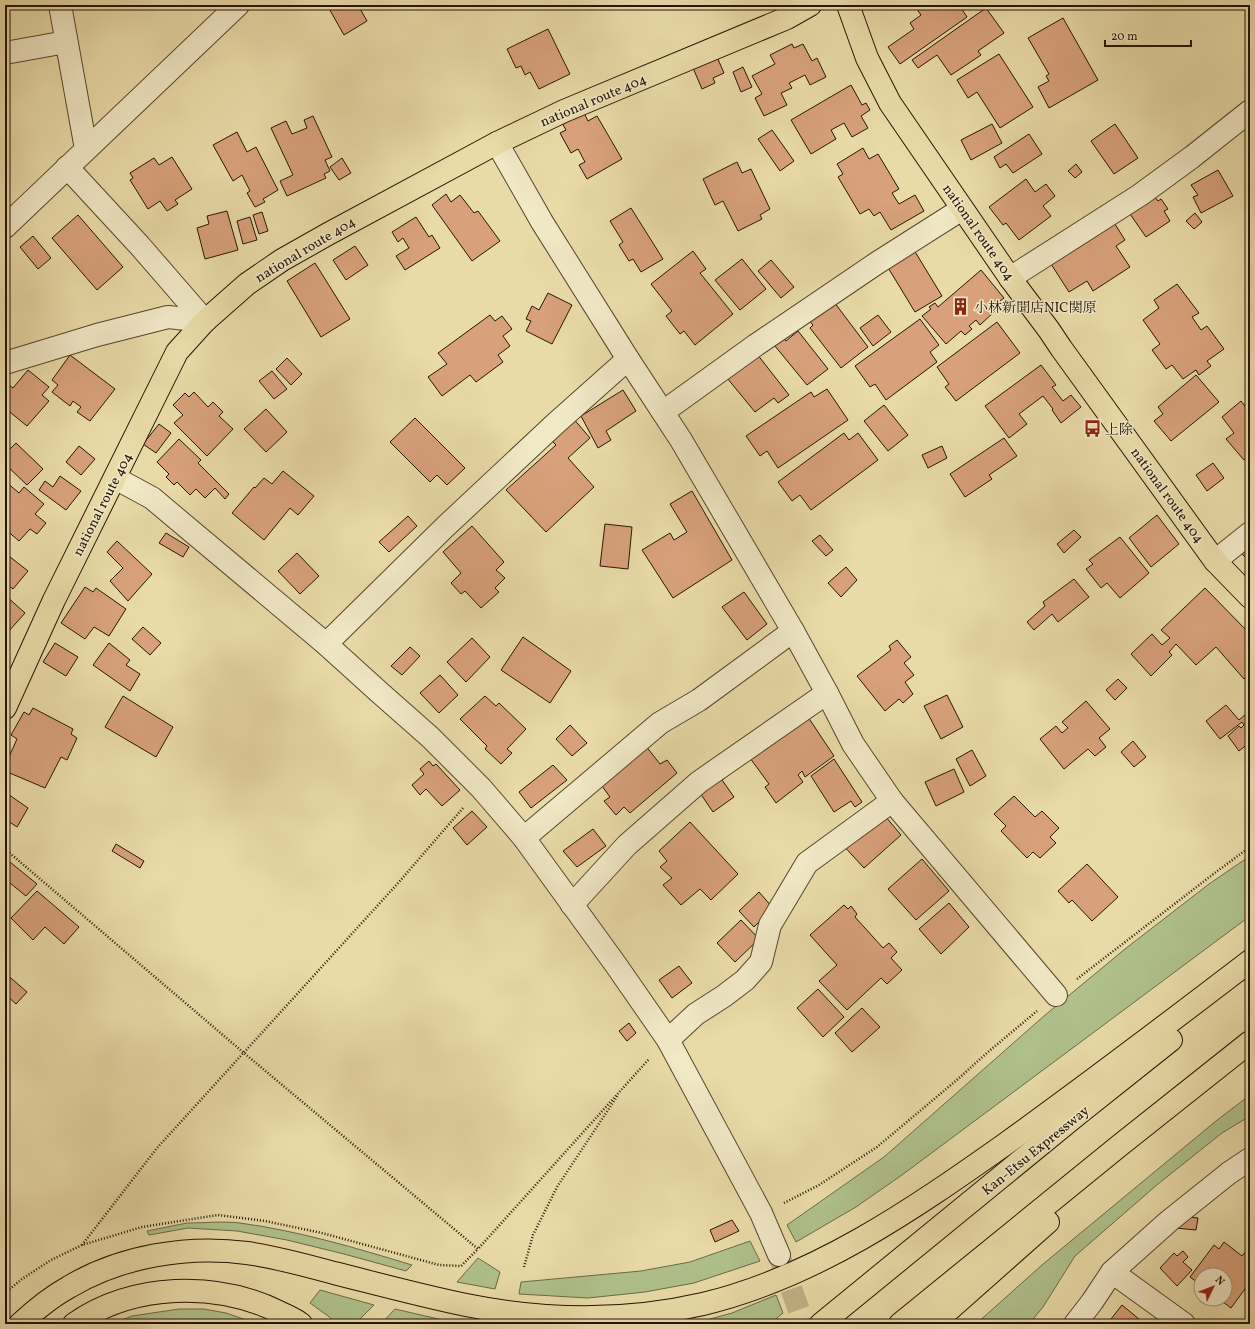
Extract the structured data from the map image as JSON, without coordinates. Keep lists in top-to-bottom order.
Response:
{
  "streets": {
    "highway": ["national route 404", "Kan-Etsu Expressway"]
  },
  "places": {
    "building": ["小林新聞店NIC関原"],
    "bus stop": ["上除"]
  },
  "scale_bar": "20 m",
  "north": "top right"
}
